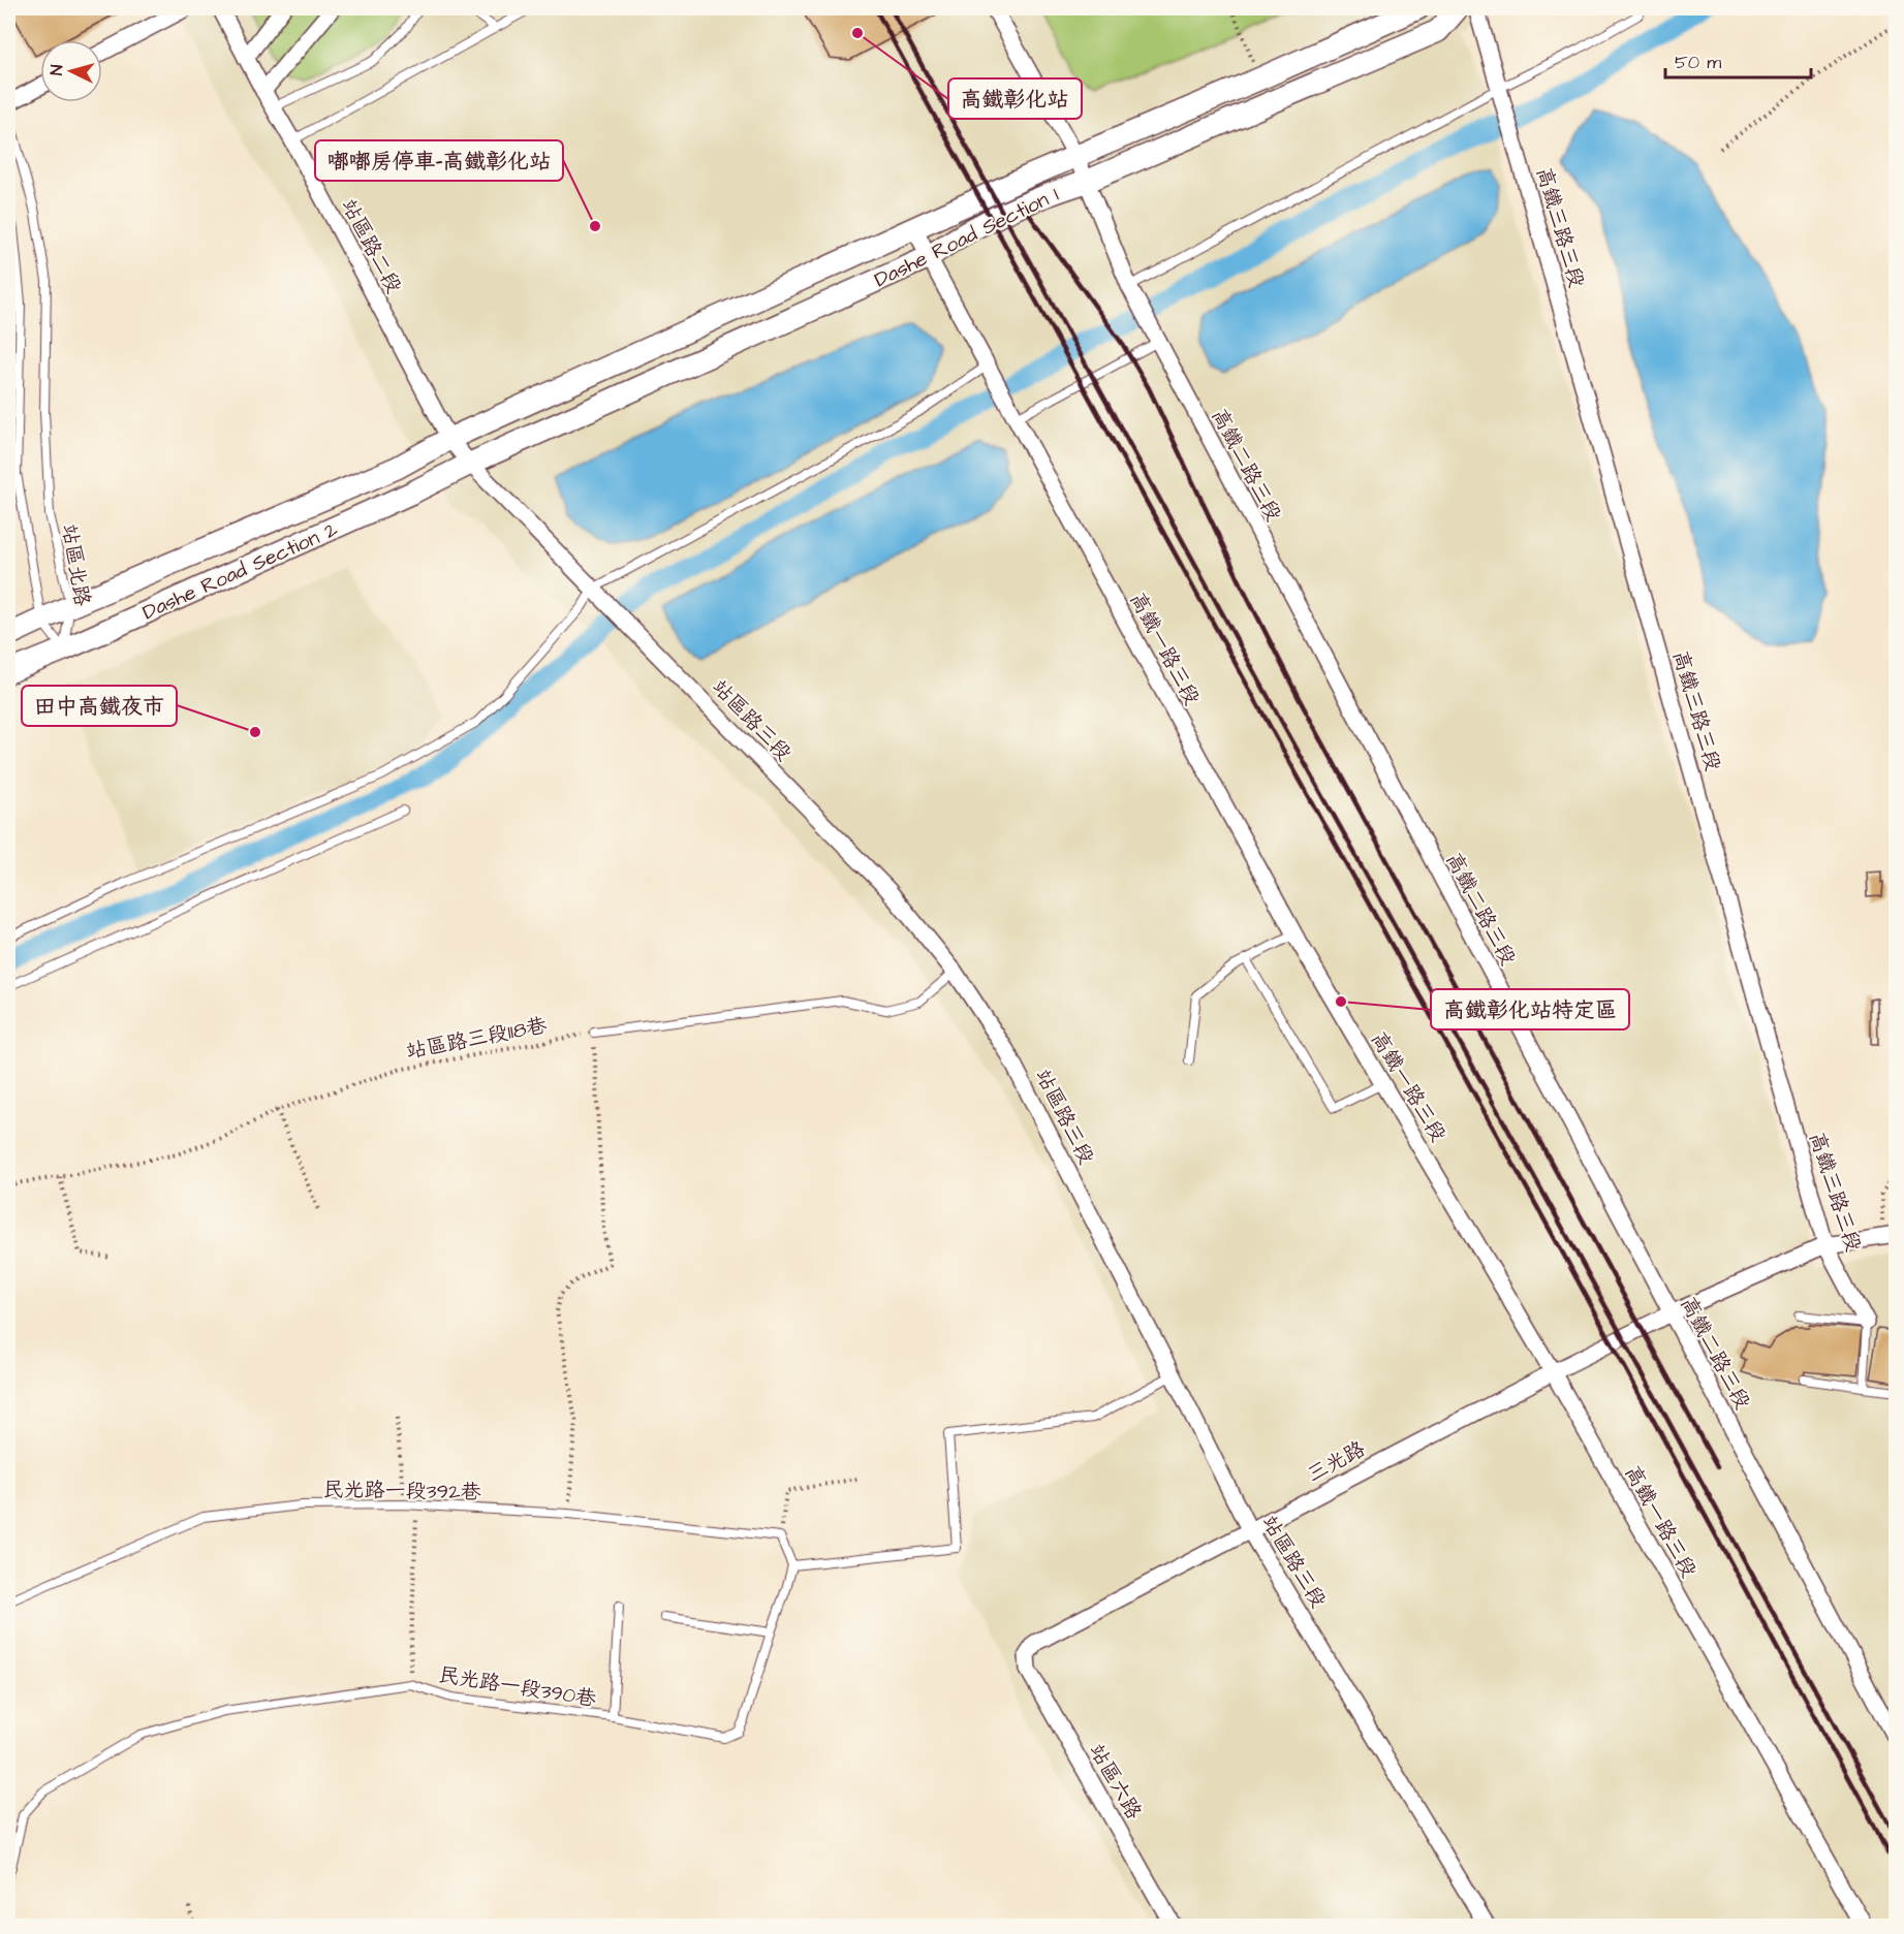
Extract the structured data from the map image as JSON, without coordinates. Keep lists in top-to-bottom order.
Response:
{
  "streets": {
    "street": [
      "高鐵三路三段",
      "Dashe Road Section 1",
      "站區路二段",
      "高鐵二路三段",
      "Dashe Road Section 2",
      "高鐵一路三段",
      "站區路三段",
      "三光路",
      "站區六路"
    ],
    "lane": ["站區北路", "民光路一段392巷", "民光路一段390巷"],
    "path": ["站區路三段118巷"]
  },
  "crossings": [
    ["高鐵三路三段", "三光路"],
    ["Dashe Road Section 1", "站區路二段"],
    ["Dashe Road Section 1", "高鐵二路三段"],
    ["Dashe Road Section 1", "Dashe Road Section 2"],
    ["Dashe Road Section 1", "高鐵一路三段"],
    ["Dashe Road Section 1", "站區路三段"],
    ["站區路二段", "Dashe Road Section 2"],
    ["站區路二段", "站區路三段"],
    ["高鐵二路三段", "三光路"],
    ["站區北路", "Dashe Road Section 2"],
    ["Dashe Road Section 2", "站區路三段"],
    ["高鐵一路三段", "三光路"],
    ["站區路三段", "三光路"],
    ["三光路", "站區六路"]
  ],
  "places": [
    "高鐵彰化站",
    "嘟嘟房停車-高鐵彰化站",
    "田中高鐵夜市",
    "高鐵彰化站特定區"
  ],
  "scale_bar": "50 m",
  "north": "left"
}
